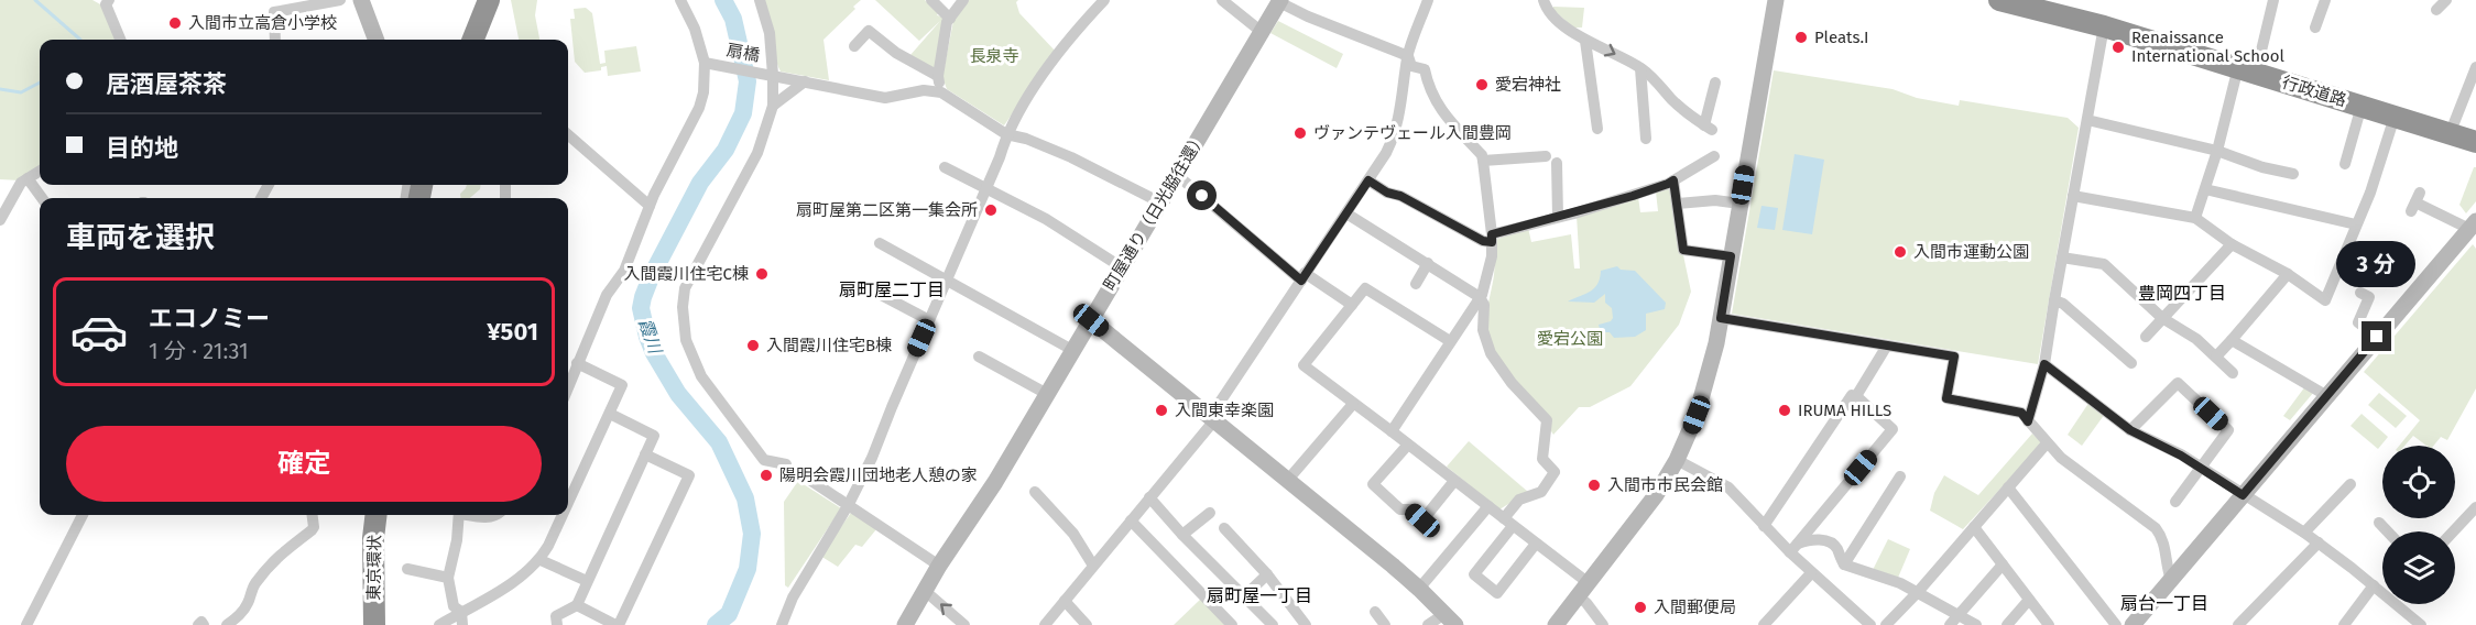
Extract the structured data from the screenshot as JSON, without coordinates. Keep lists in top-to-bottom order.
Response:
{
  "streets": {
    "highway": ["行政道路", "東京環状"],
    "street": ["扇橋", "町屋通り（日光脇往還）"]
  },
  "districts": [
    "扇町屋二丁目",
    "豊岡四丁目",
    "扇町屋一丁目",
    "扇台一丁目"
  ],
  "water": ["霞川"],
  "parks": ["長泉寺", "愛宕公園"],
  "places": [
    "入間市立高倉小学校",
    "Pleats.I",
    "Renaissance International School",
    "愛宕神社",
    "ヴァンテヴェール入間豊岡",
    "扇町屋第二区第一集会所",
    "入間市運動公園",
    "入間霞川住宅C棟",
    "入間霞川住宅B棟",
    "入間東幸楽園",
    "IRUMA HILLS",
    "陽明会霞川団地老人憩の家",
    "入間市市民会館",
    "入間郵便局"
  ],
  "page": {
    "banner": ["居酒屋茶茶", "目的地"],
    "heading": "車両を選択",
    "bubble": "3 分",
    "list": [
      {
        "name": "エコノミー",
        "note": "1 分 · 21:31",
        "value": "¥501"
      }
    ],
    "buttons": "確定"
  }
}
